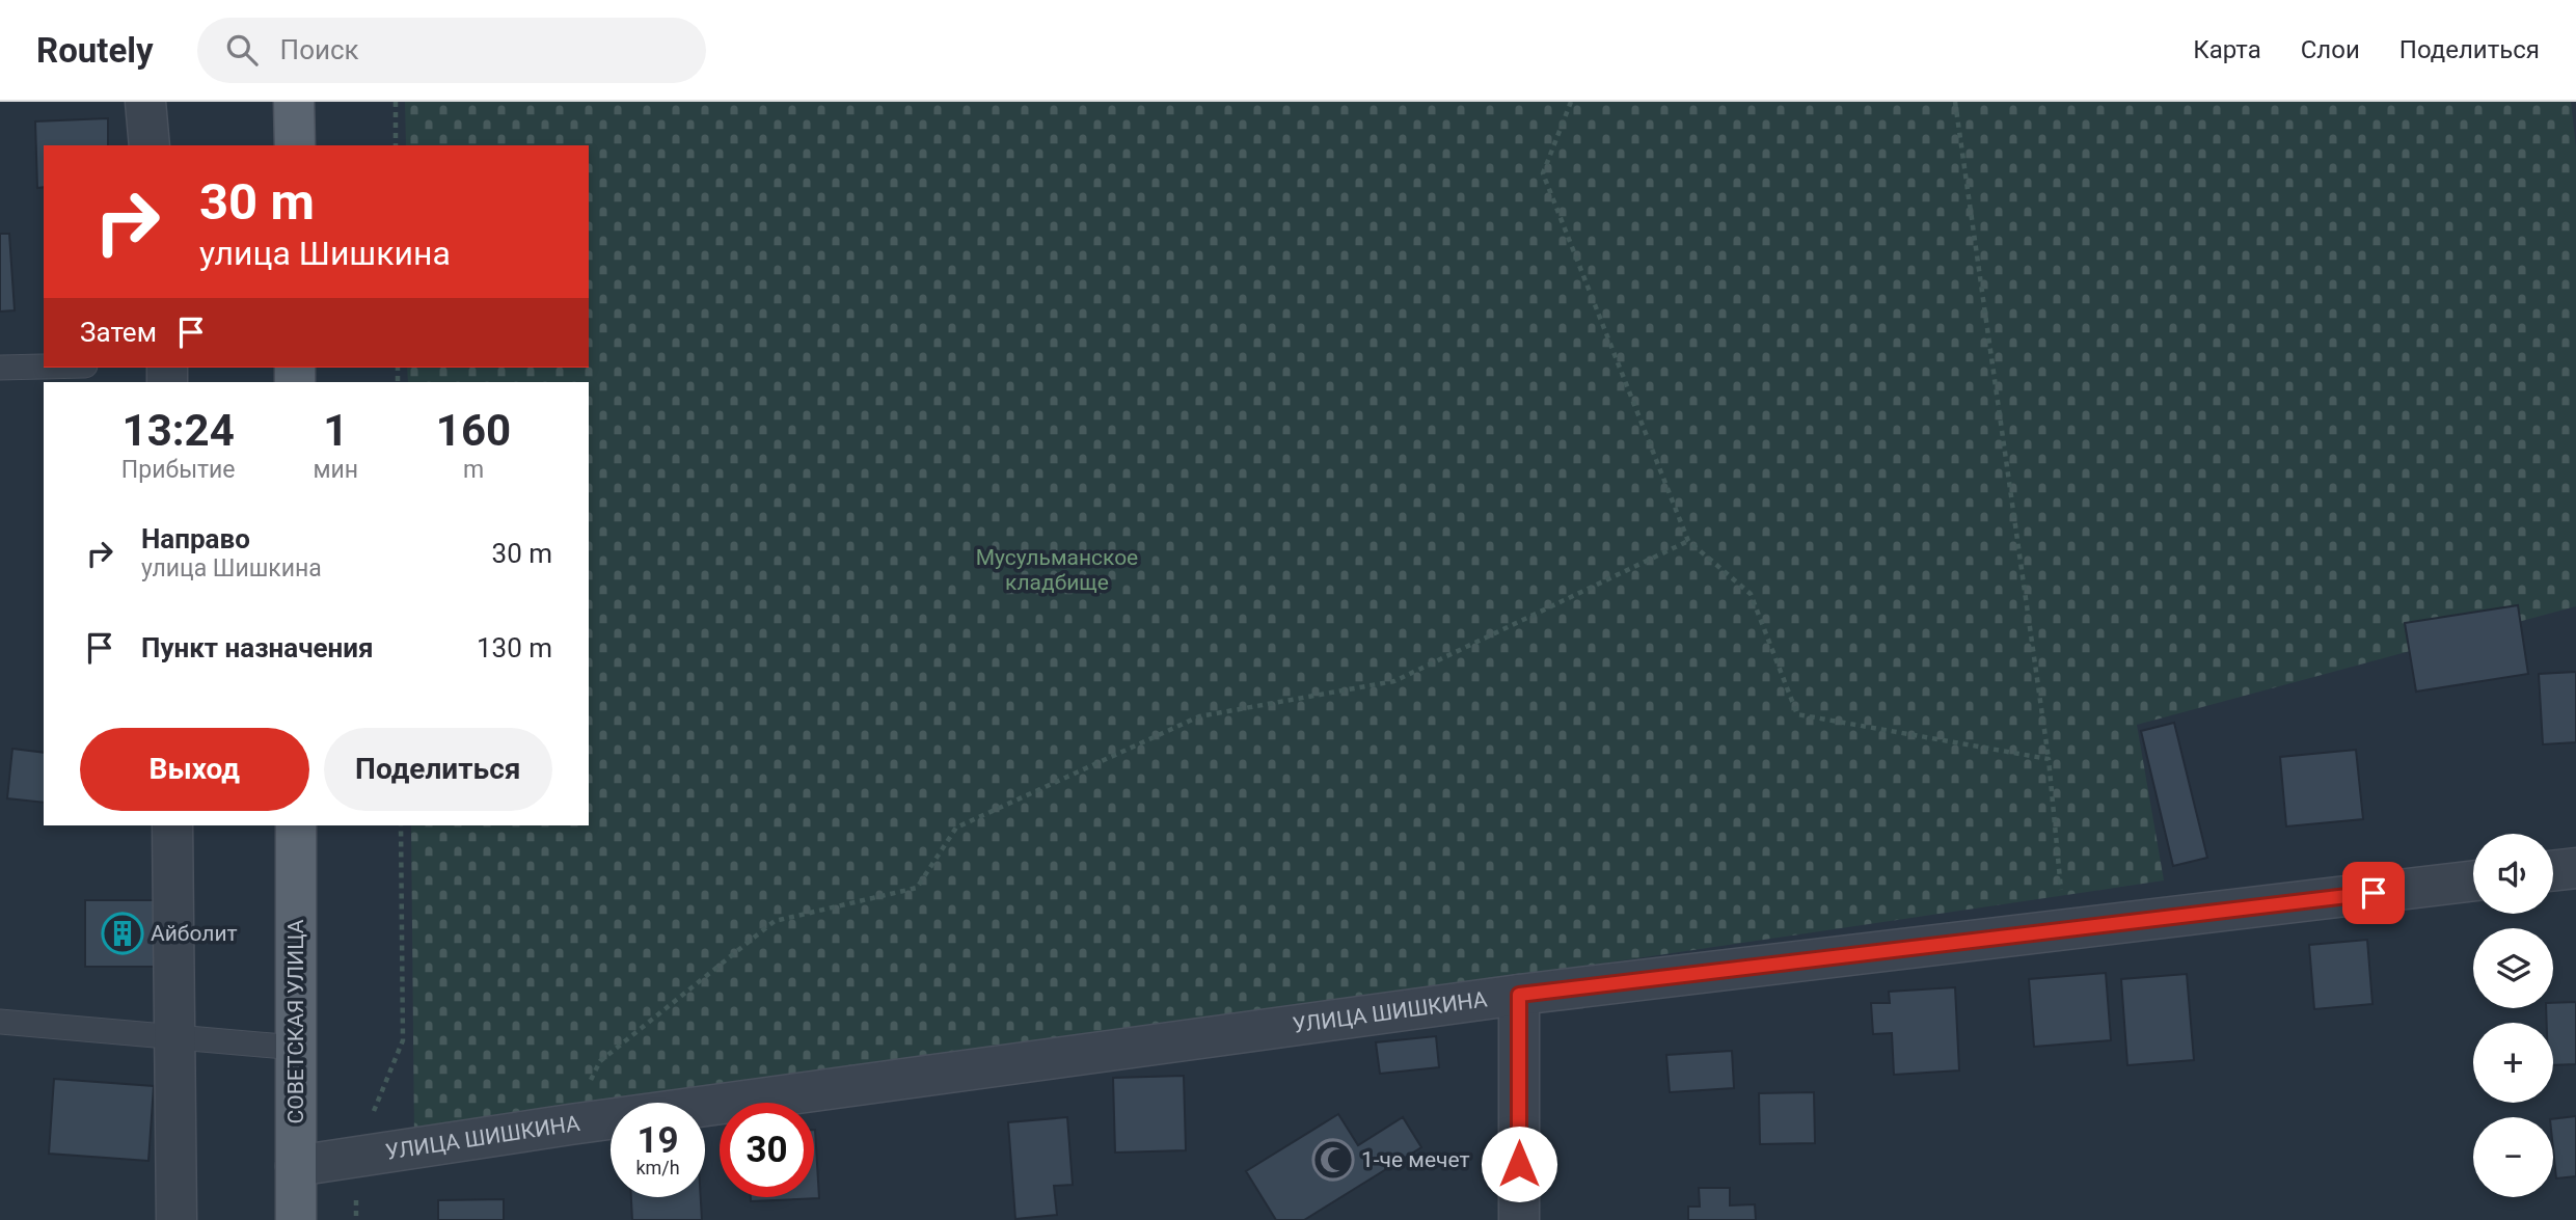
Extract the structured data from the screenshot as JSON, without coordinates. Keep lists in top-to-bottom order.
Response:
{
  "streets": {
    "main road": ["СОВЕТСКАЯ УЛИЦА"],
    "street": ["УЛИЦА ШИШКИНА"]
  },
  "crossings": [
    ["УЛИЦА ШИШКИНА", "СОВЕТСКАЯ УЛИЦА"]
  ],
  "parks": ["Мусульманское кладбище"],
  "places": {
    "building": ["Айболит"],
    "mosque": ["1-че мечет"]
  },
  "page": {
    "header": "Routely",
    "search": "Поиск",
    "nav": ["Карта", "Слои", "Поделиться"],
    "turn": ["30 m", "улица Шишкина"],
    "then": "Затем",
    "eta": [
      "13:24",
      "Прибытие",
      "1",
      "мин",
      "160",
      "m"
    ],
    "list": [
      {
        "name": "Направо",
        "note": "улица Шишкина",
        "value": "30 m"
      },
      {
        "name": "Пункт назначения",
        "value": "130 m"
      }
    ],
    "buttons": ["Выход", "Поделиться"],
    "map_buttons": ["+", "−"],
    "speed": "19 km/h",
    "limit": "30"
  }
}
